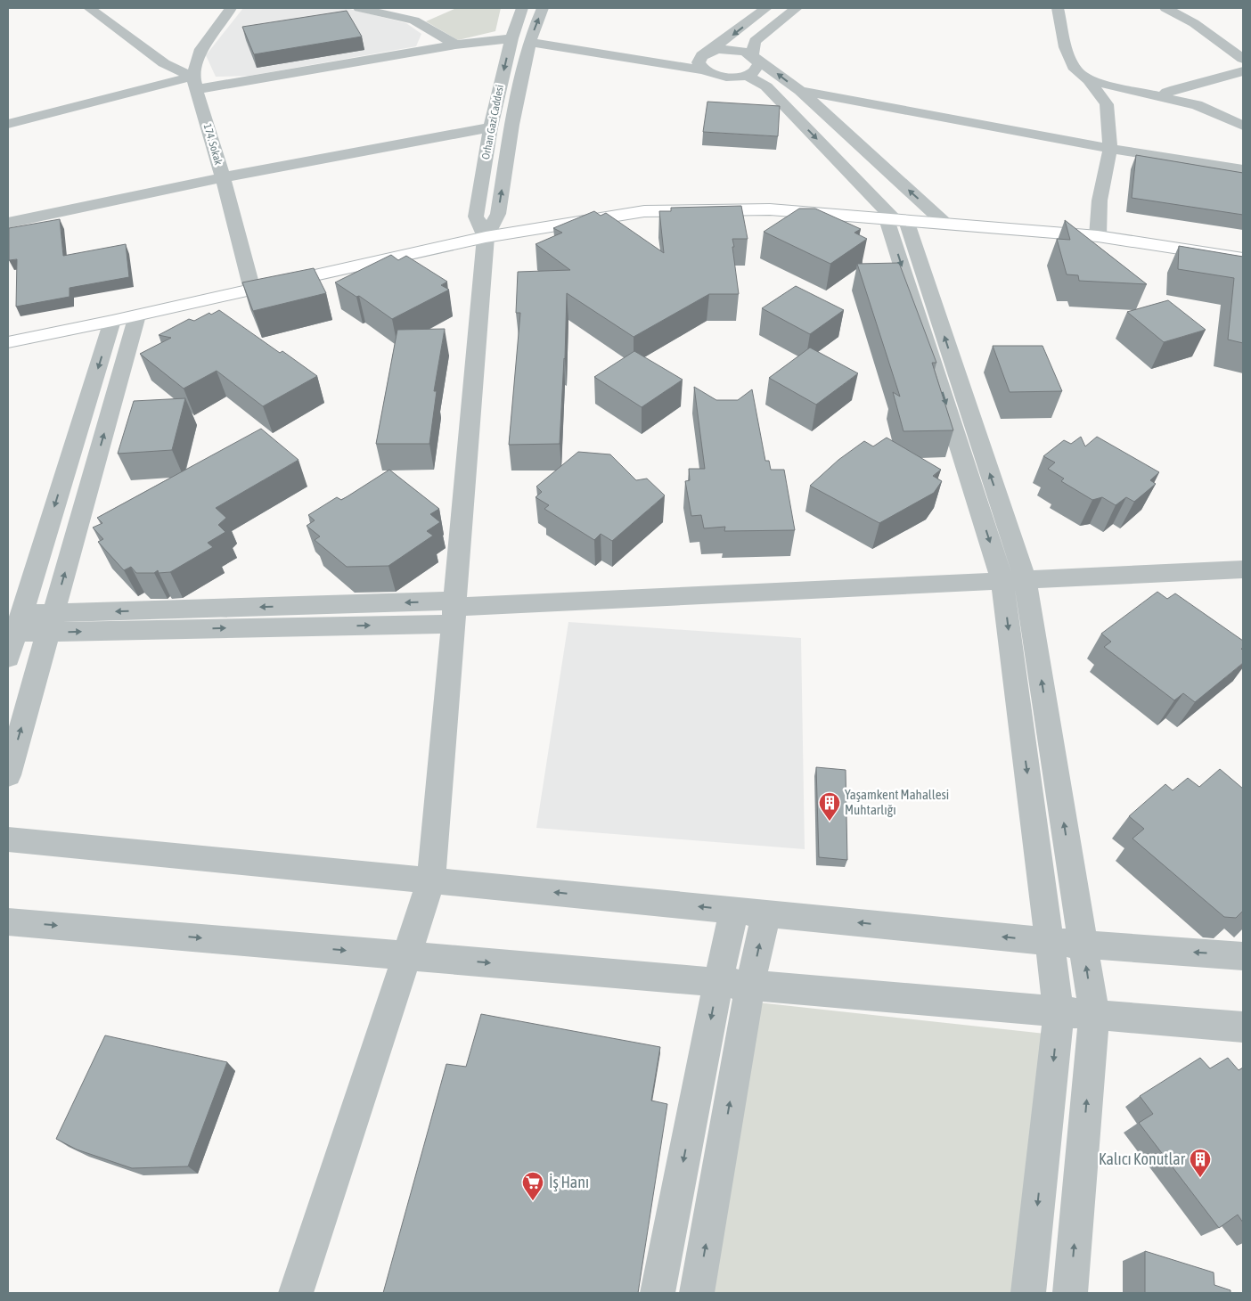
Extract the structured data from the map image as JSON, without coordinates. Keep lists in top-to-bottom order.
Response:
{
  "streets": {
    "street": ["Orhan Gazi Caddesi", "174. Sokak"]
  },
  "places": {
    "building": ["Yaşamkent Mahallesi Muhtarlığı", "Kalıcı Konutlar"],
    "supermarket": ["İş Hanı"]
  }
}
